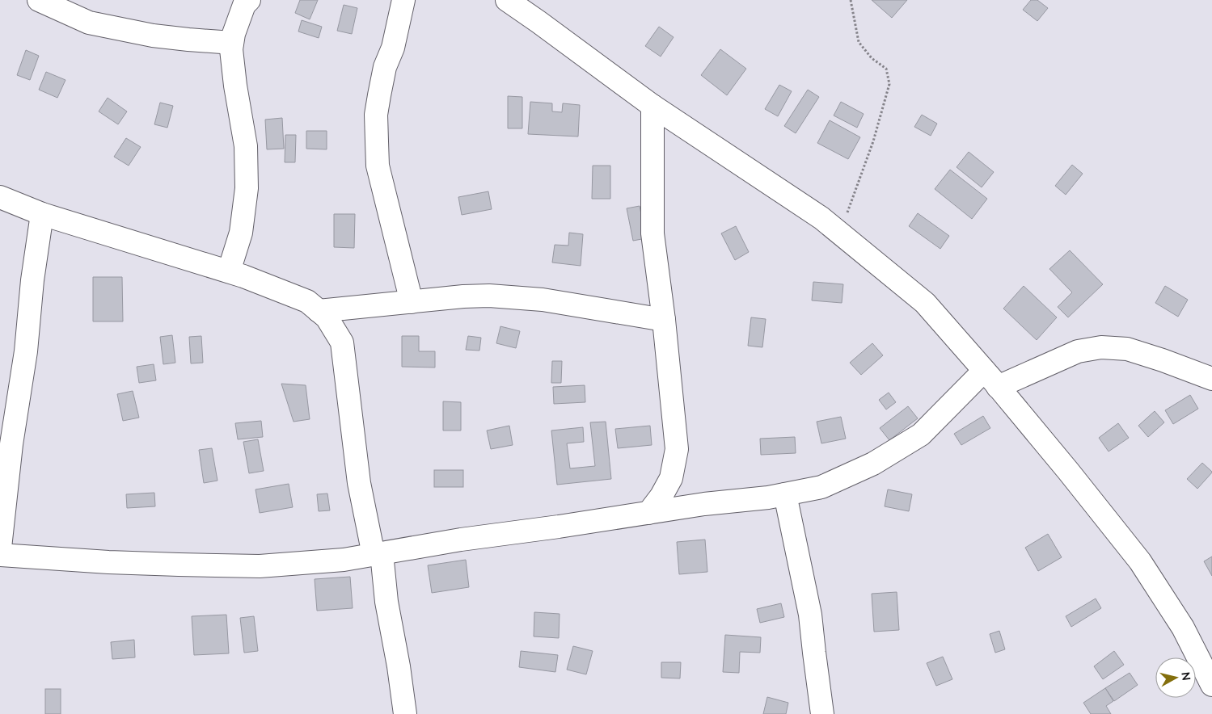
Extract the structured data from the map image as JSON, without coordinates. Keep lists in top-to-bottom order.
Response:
{
  "north": "right"
}
